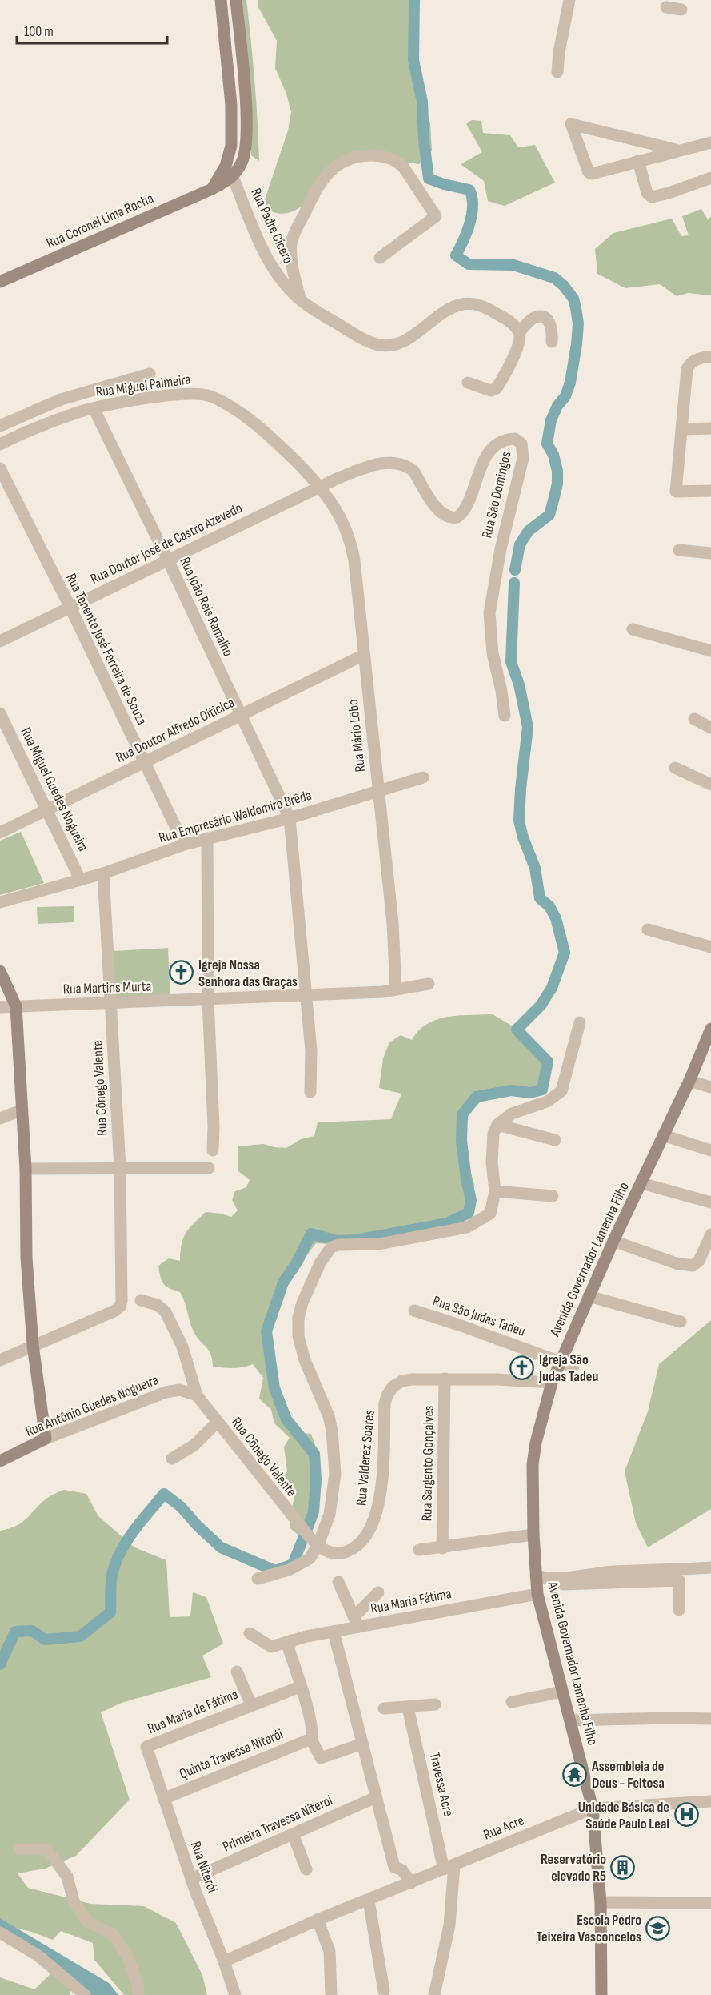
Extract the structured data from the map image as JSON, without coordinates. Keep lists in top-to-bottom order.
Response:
{
  "streets": {
    "street": [
      "Rua Coronel Lima Rocha",
      "Rua Padre Cícero",
      "Rua Miguel Palmeira",
      "Rua São Domingos",
      "Rua Doutor José de Castro Azevedo",
      "Rua João Reis Ramalho",
      "Rua Tenente José Ferreira de Souza",
      "Rua Doutor Alfredo Oiticica",
      "Rua Mário Lôbo",
      "Rua Miguel Guedes Nogueira",
      "Rua Empresário Waldomiro Brêda",
      "Rua Martins Murta",
      "Rua Cônego Valente",
      "Avenida Governador Lamenha Filho",
      "Rua São Judas Tadeu",
      "Rua Antônio Guedes Nogueira",
      "Rua Valderez Soares",
      "Rua Sargento Gonçalves",
      "Rua Maria Fátima",
      "Rua Maria de Fátima",
      "Quinta Travessa Niterói",
      "Travessa Acre",
      "Primeira Travessa Niteroi",
      "Rua Acre",
      "Rua Niterói"
    ]
  },
  "crossings": [
    ["Rua Coronel Lima Rocha", "Rua Padre Cícero"],
    ["Rua Miguel Palmeira", "Rua São Domingos"],
    ["Rua Miguel Palmeira", "Rua Doutor José de Castro Azevedo"],
    ["Rua Miguel Palmeira", "Rua João Reis Ramalho"],
    ["Rua Miguel Palmeira", "Rua Mário Lôbo"],
    ["Rua São Domingos", "Rua Doutor José de Castro Azevedo"],
    ["Rua São Domingos", "Rua Mário Lôbo"],
    ["Rua Doutor José de Castro Azevedo", "Rua João Reis Ramalho"],
    ["Rua Doutor José de Castro Azevedo", "Rua Tenente José Ferreira de Souza"],
    ["Rua Doutor José de Castro Azevedo", "Rua Mário Lôbo"],
    ["Rua João Reis Ramalho", "Rua Doutor Alfredo Oiticica"],
    ["Rua João Reis Ramalho", "Rua Empresário Waldomiro Brêda"],
    ["Rua Tenente José Ferreira de Souza", "Rua Doutor Alfredo Oiticica"],
    ["Rua Tenente José Ferreira de Souza", "Rua Empresário Waldomiro Brêda"],
    ["Rua Doutor Alfredo Oiticica", "Rua Mário Lôbo"],
    ["Rua Doutor Alfredo Oiticica", "Rua Miguel Guedes Nogueira"],
    ["Rua Mário Lôbo", "Rua Empresário Waldomiro Brêda"],
    ["Rua Mário Lôbo", "Rua Martins Murta"],
    ["Rua Miguel Guedes Nogueira", "Rua Empresário Waldomiro Brêda"],
    ["Rua Empresário Waldomiro Brêda", "Rua Cônego Valente"],
    ["Rua Martins Murta", "Rua Cônego Valente"],
    ["Rua Cônego Valente", "Rua Antônio Guedes Nogueira"],
    ["Rua Cônego Valente", "Rua Valderez Soares"],
    ["Avenida Governador Lamenha Filho", "Rua São Judas Tadeu"],
    ["Avenida Governador Lamenha Filho", "Rua Valderez Soares"],
    ["Avenida Governador Lamenha Filho", "Rua Maria Fátima"],
    ["Avenida Governador Lamenha Filho", "Rua Acre"],
    ["Rua Valderez Soares", "Rua Sargento Gonçalves"],
    ["Rua Maria de Fátima", "Rua Niterói"],
    ["Quinta Travessa Niterói", "Rua Niterói"],
    ["Travessa Acre", "Rua Acre"],
    ["Primeira Travessa Niteroi", "Rua Niterói"],
    ["Rua Acre", "Rua Niterói"]
  ],
  "places": {
    "church": ["Igreja Nossa Senhora das Graças", "Igreja São Judas Tadeu"],
    "temple": ["Assembleia de Deus - Feitosa"],
    "hospital": ["Unidade Básica de Saúde Paulo Leal"],
    "building": ["Reservatório elevado R5"],
    "school or university": ["Escola Pedro Teixeira Vasconcelos"]
  },
  "scale_bar": "100 m"
}
